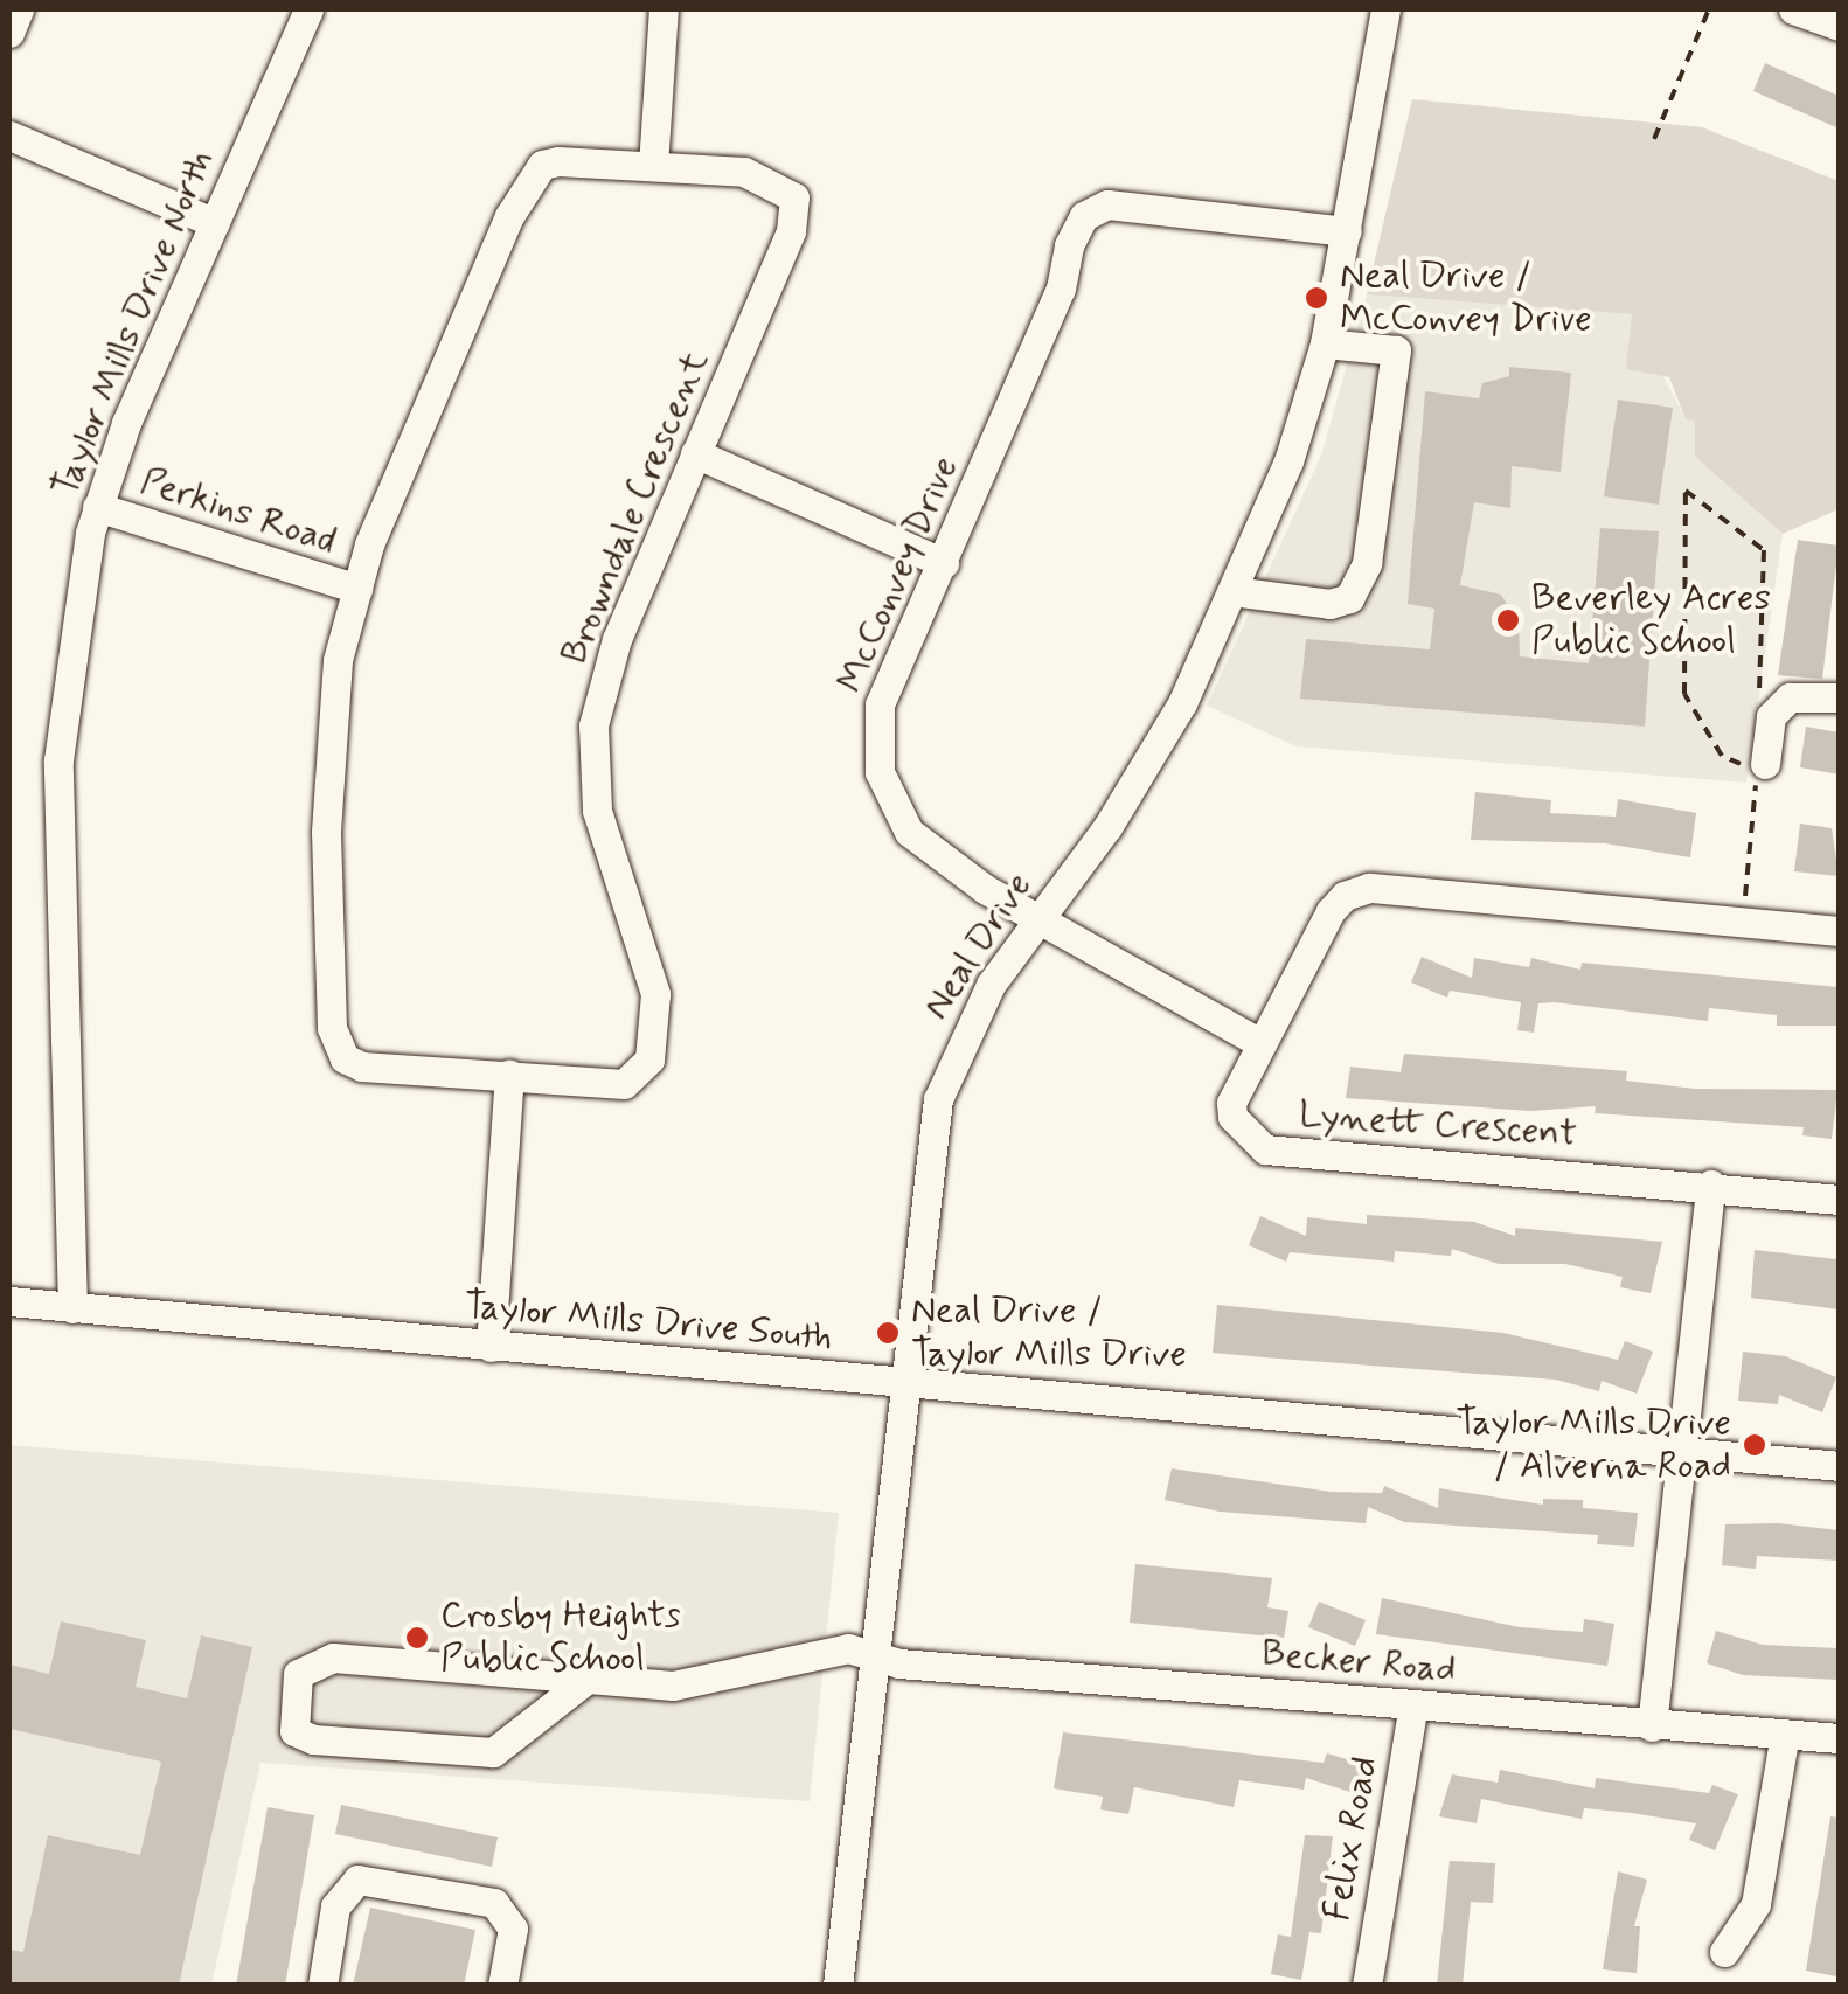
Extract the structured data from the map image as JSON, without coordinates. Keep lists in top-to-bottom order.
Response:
{
  "streets": {
    "street": [
      "Taylor Mills Drive North",
      "Browndale Crescent",
      "Perkins Road",
      "McConvey Drive",
      "Neal Drive",
      "Lynett Crescent",
      "Taylor Mills Drive South",
      "Becker Road",
      "Felix Road"
    ]
  },
  "crossings": [
    ["Taylor Mills Drive North", "Perkins Road"],
    ["Taylor Mills Drive North", "Taylor Mills Drive South"],
    ["Browndale Crescent", "Perkins Road"],
    ["McConvey Drive", "Neal Drive"],
    ["McConvey Drive", "Lynett Crescent"],
    ["Neal Drive", "Taylor Mills Drive South"],
    ["Neal Drive", "Becker Road"],
    ["Becker Road", "Felix Road"]
  ],
  "places": [
    "Neal Drive / McConvey Drive",
    "Beverley Acres Public School",
    "Neal Drive / Taylor Mills Drive",
    "Taylor Mills Drive / Alverna Road",
    "Crosby Heights Public School"
  ]
}
